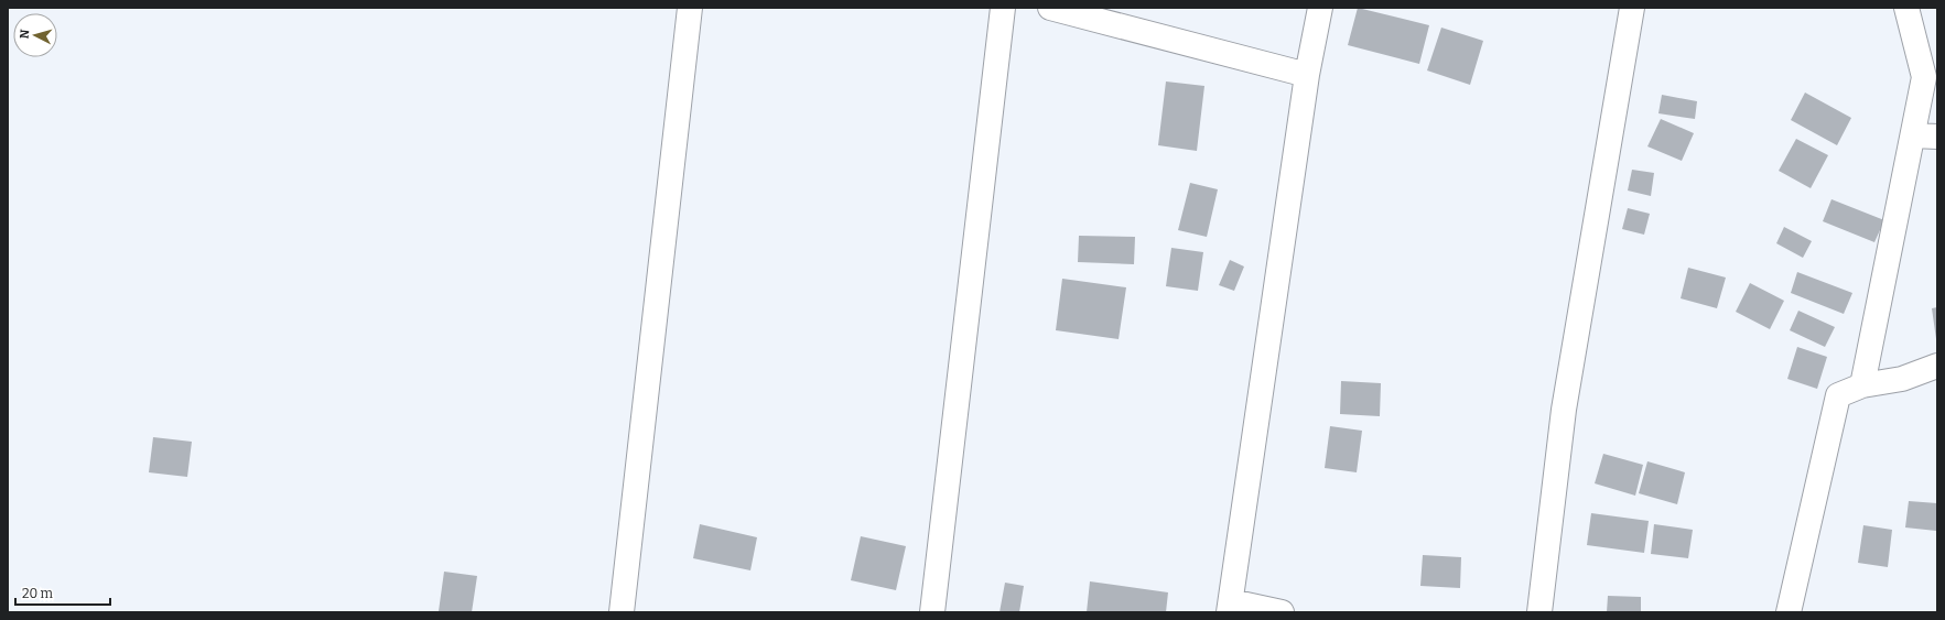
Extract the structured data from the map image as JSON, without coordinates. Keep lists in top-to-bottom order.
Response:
{
  "scale_bar": "20 m",
  "north": "left"
}
